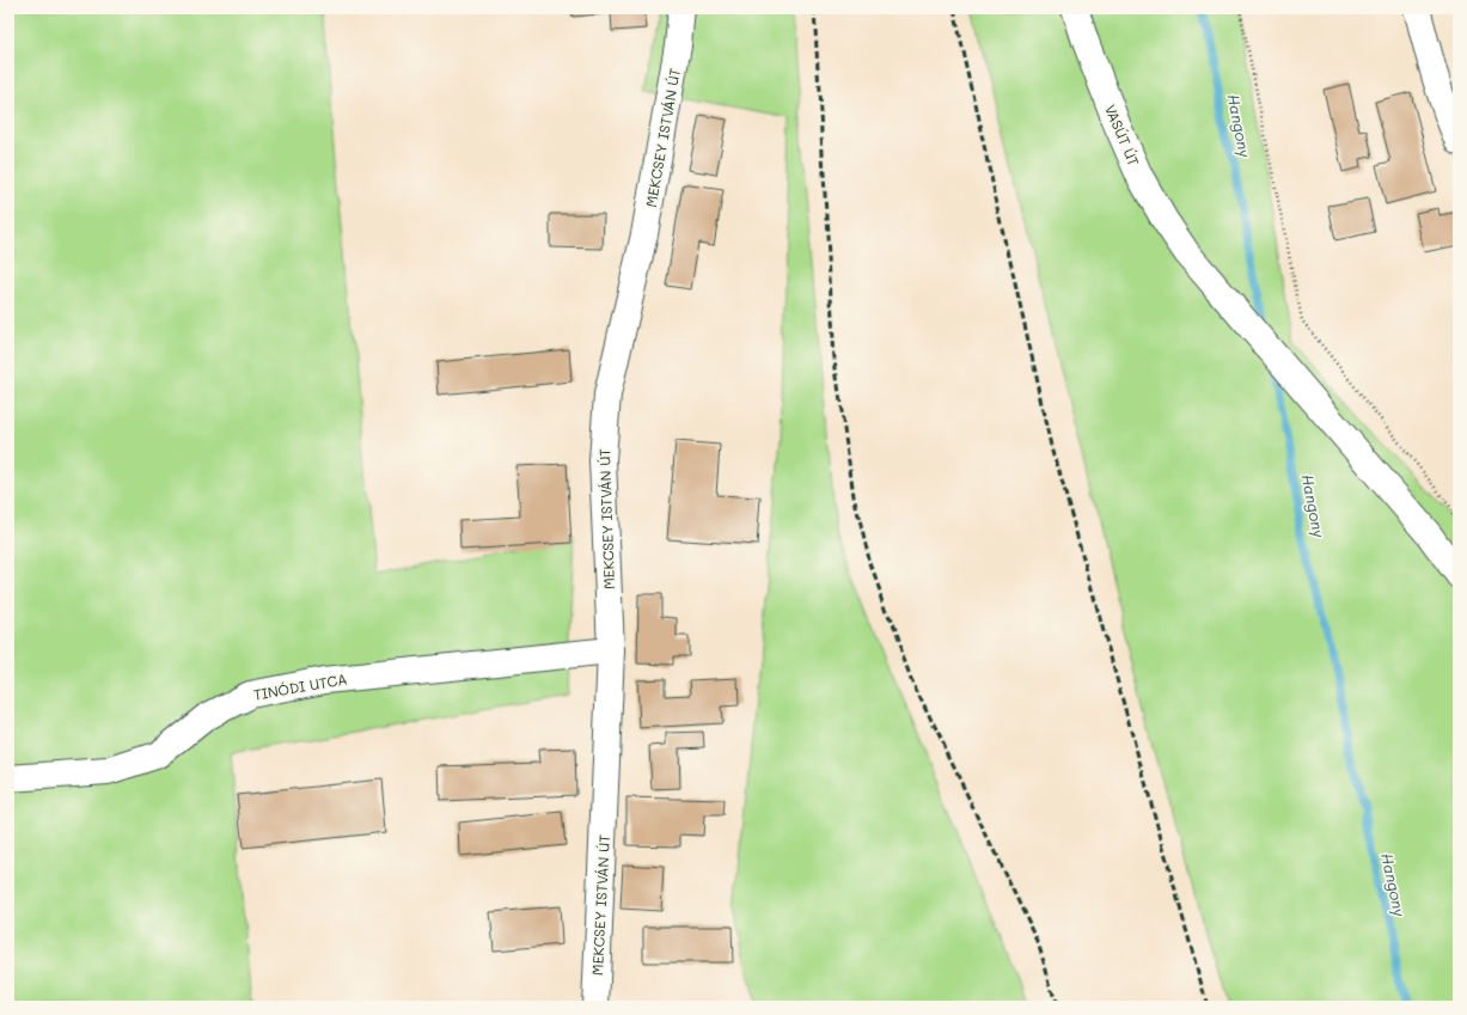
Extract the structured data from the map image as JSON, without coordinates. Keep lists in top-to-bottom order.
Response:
{
  "streets": {
    "street": ["VASÚT ÚT", "MEKCSEY ISTVÁN ÚT", "TINÓDI UTCA"]
  },
  "crossings": [
    ["MEKCSEY ISTVÁN ÚT", "TINÓDI UTCA"]
  ],
  "water": ["Hangony"]
}
